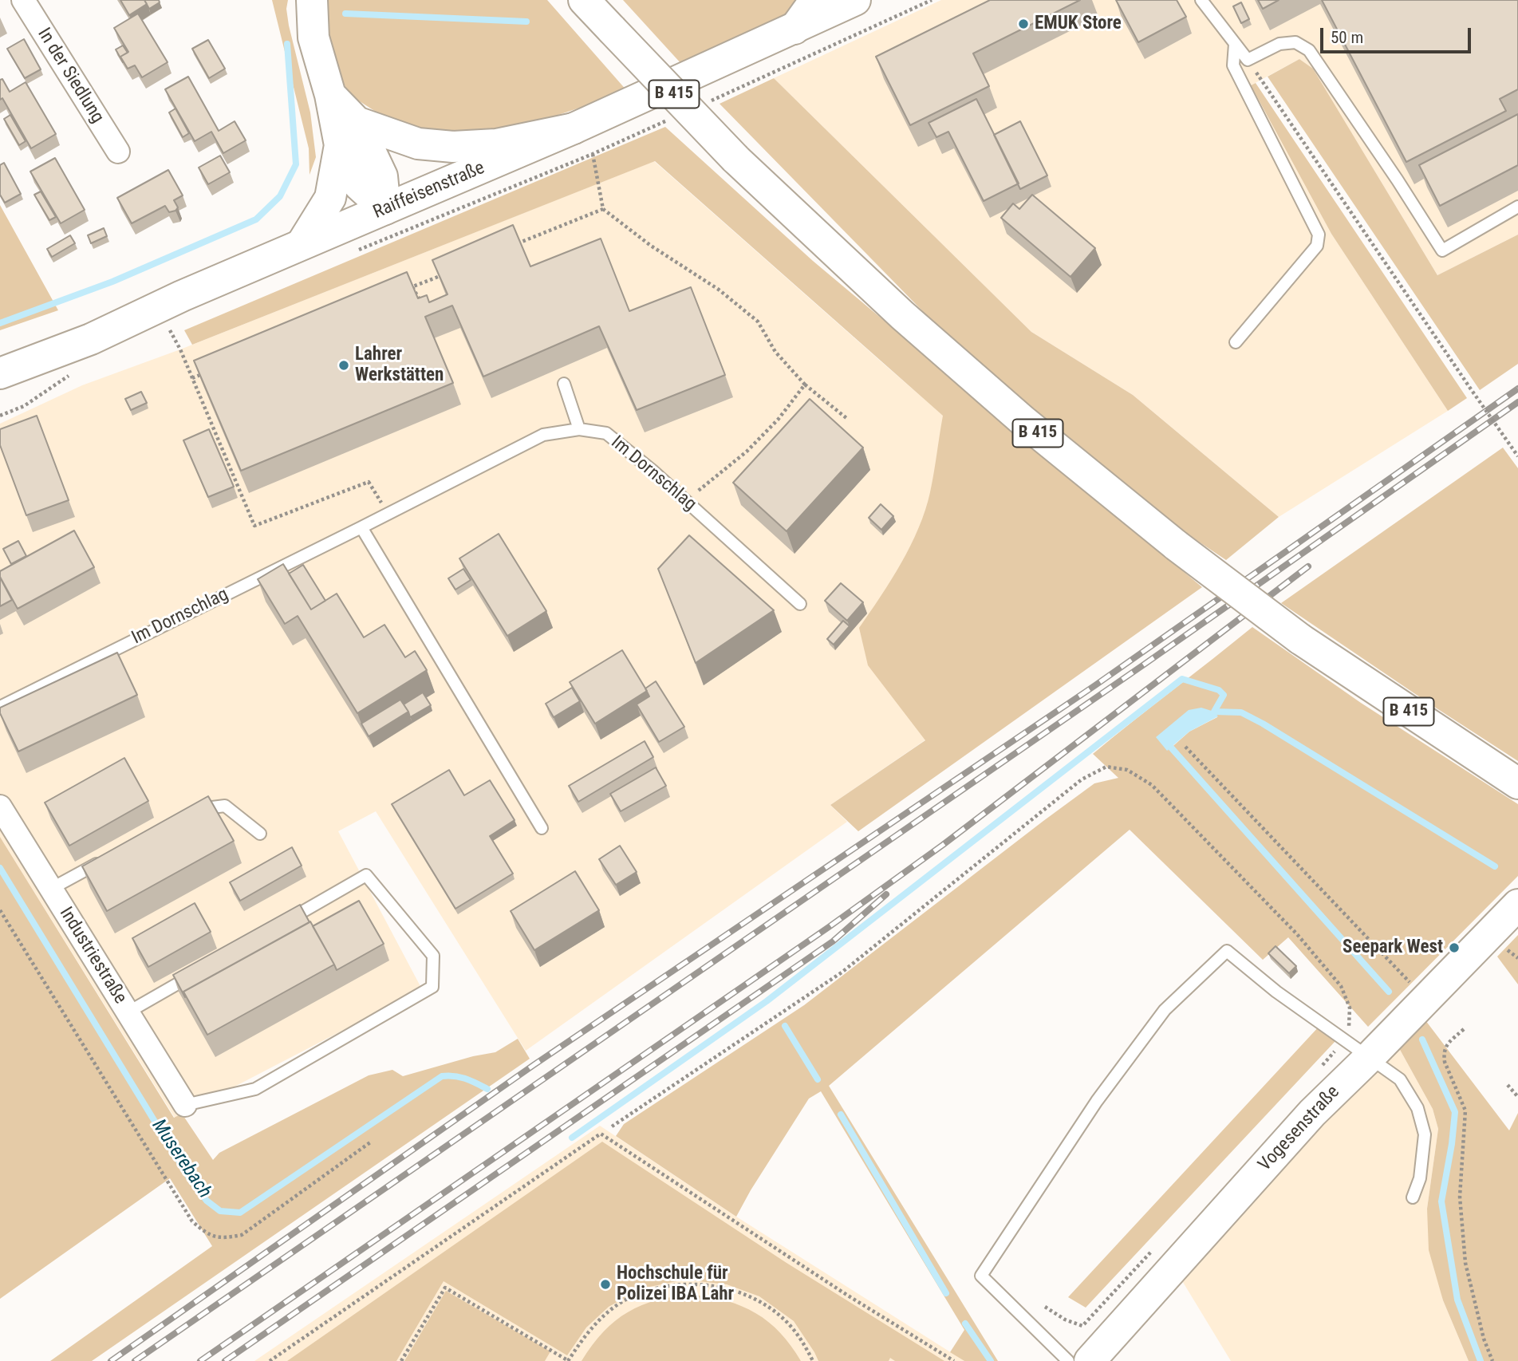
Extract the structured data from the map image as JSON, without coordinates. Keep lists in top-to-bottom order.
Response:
{
  "streets": {
    "main road": ["B 415", "Raiffeisenstraße", "Vogesenstraße"],
    "street": ["In der Siedlung", "Industriestraße"],
    "lane": ["Im Dornschlag"]
  },
  "water": ["Muserebach"],
  "places": [
    "EMUK Store",
    "Lahrer Werkstätten",
    "Seepark West",
    "Hochschule für Polizei IBA Lahr"
  ],
  "scale_bar": "50 m"
}
